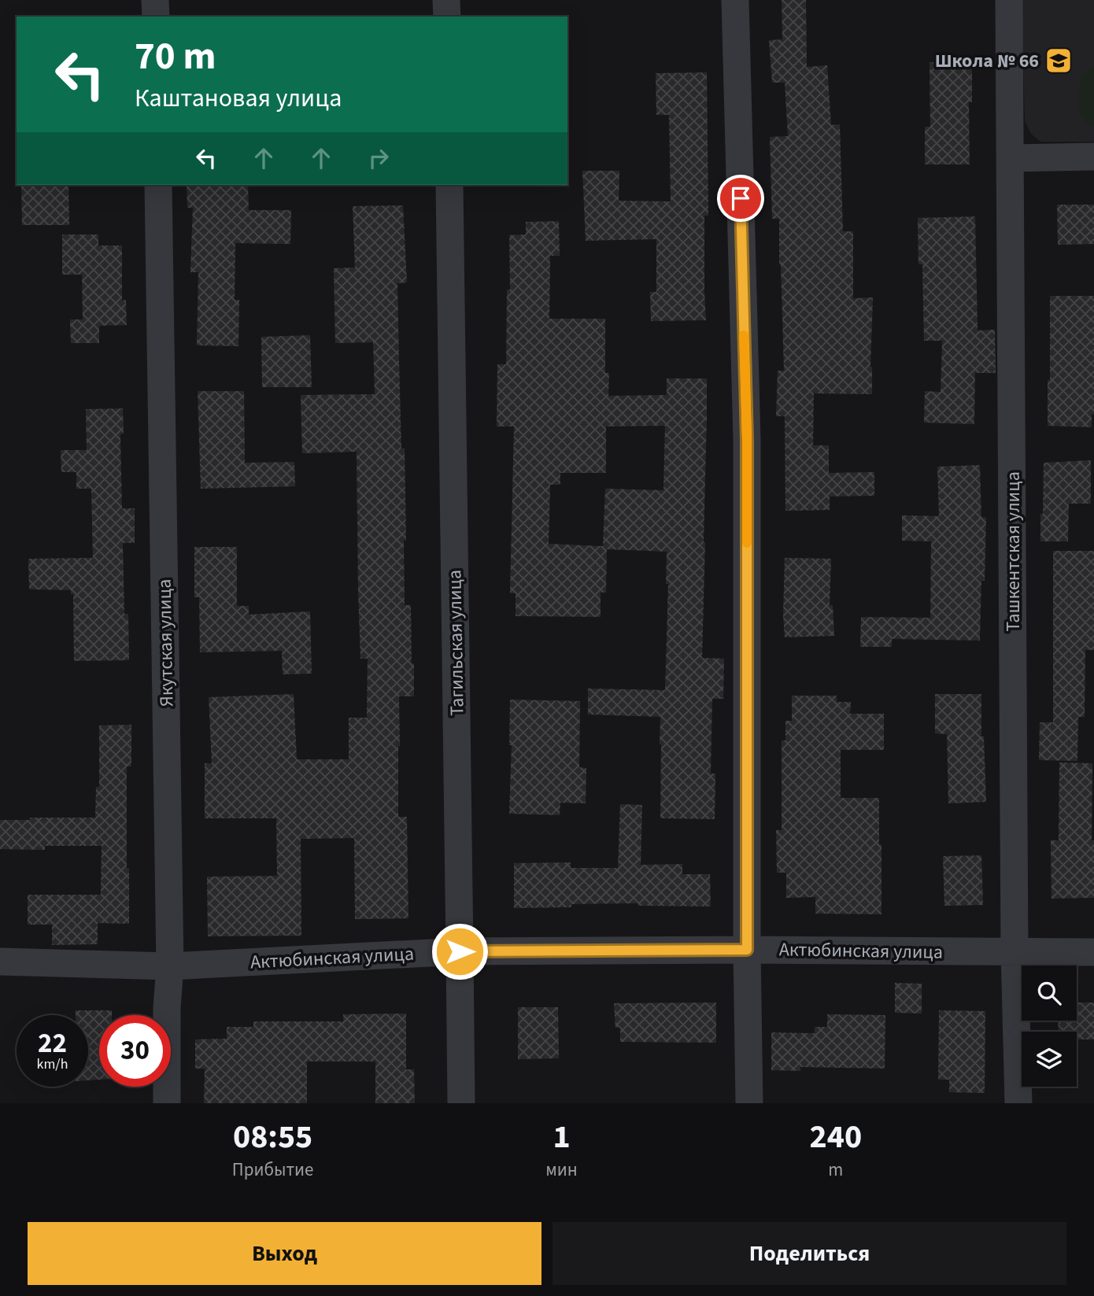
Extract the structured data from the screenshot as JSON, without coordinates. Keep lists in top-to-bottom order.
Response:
{
  "streets": {
    "street": [
      "Ташкентская улица",
      "Якутская улица",
      "Тагильская улица",
      "Актюбинская улица"
    ]
  },
  "crossings": [
    ["Ташкентская улица", "Актюбинская улица"],
    ["Якутская улица", "Актюбинская улица"],
    ["Тагильская улица", "Актюбинская улица"]
  ],
  "places": {
    "school or university": ["Школа № 66"]
  },
  "page": {
    "turn": ["70 m", "Каштановая улица"],
    "speed": "22 km/h",
    "limit": "30",
    "eta": [
      "08:55",
      "Прибытие",
      "1",
      "мин",
      "240",
      "m"
    ],
    "buttons": ["Выход", "Поделиться"]
  }
}
